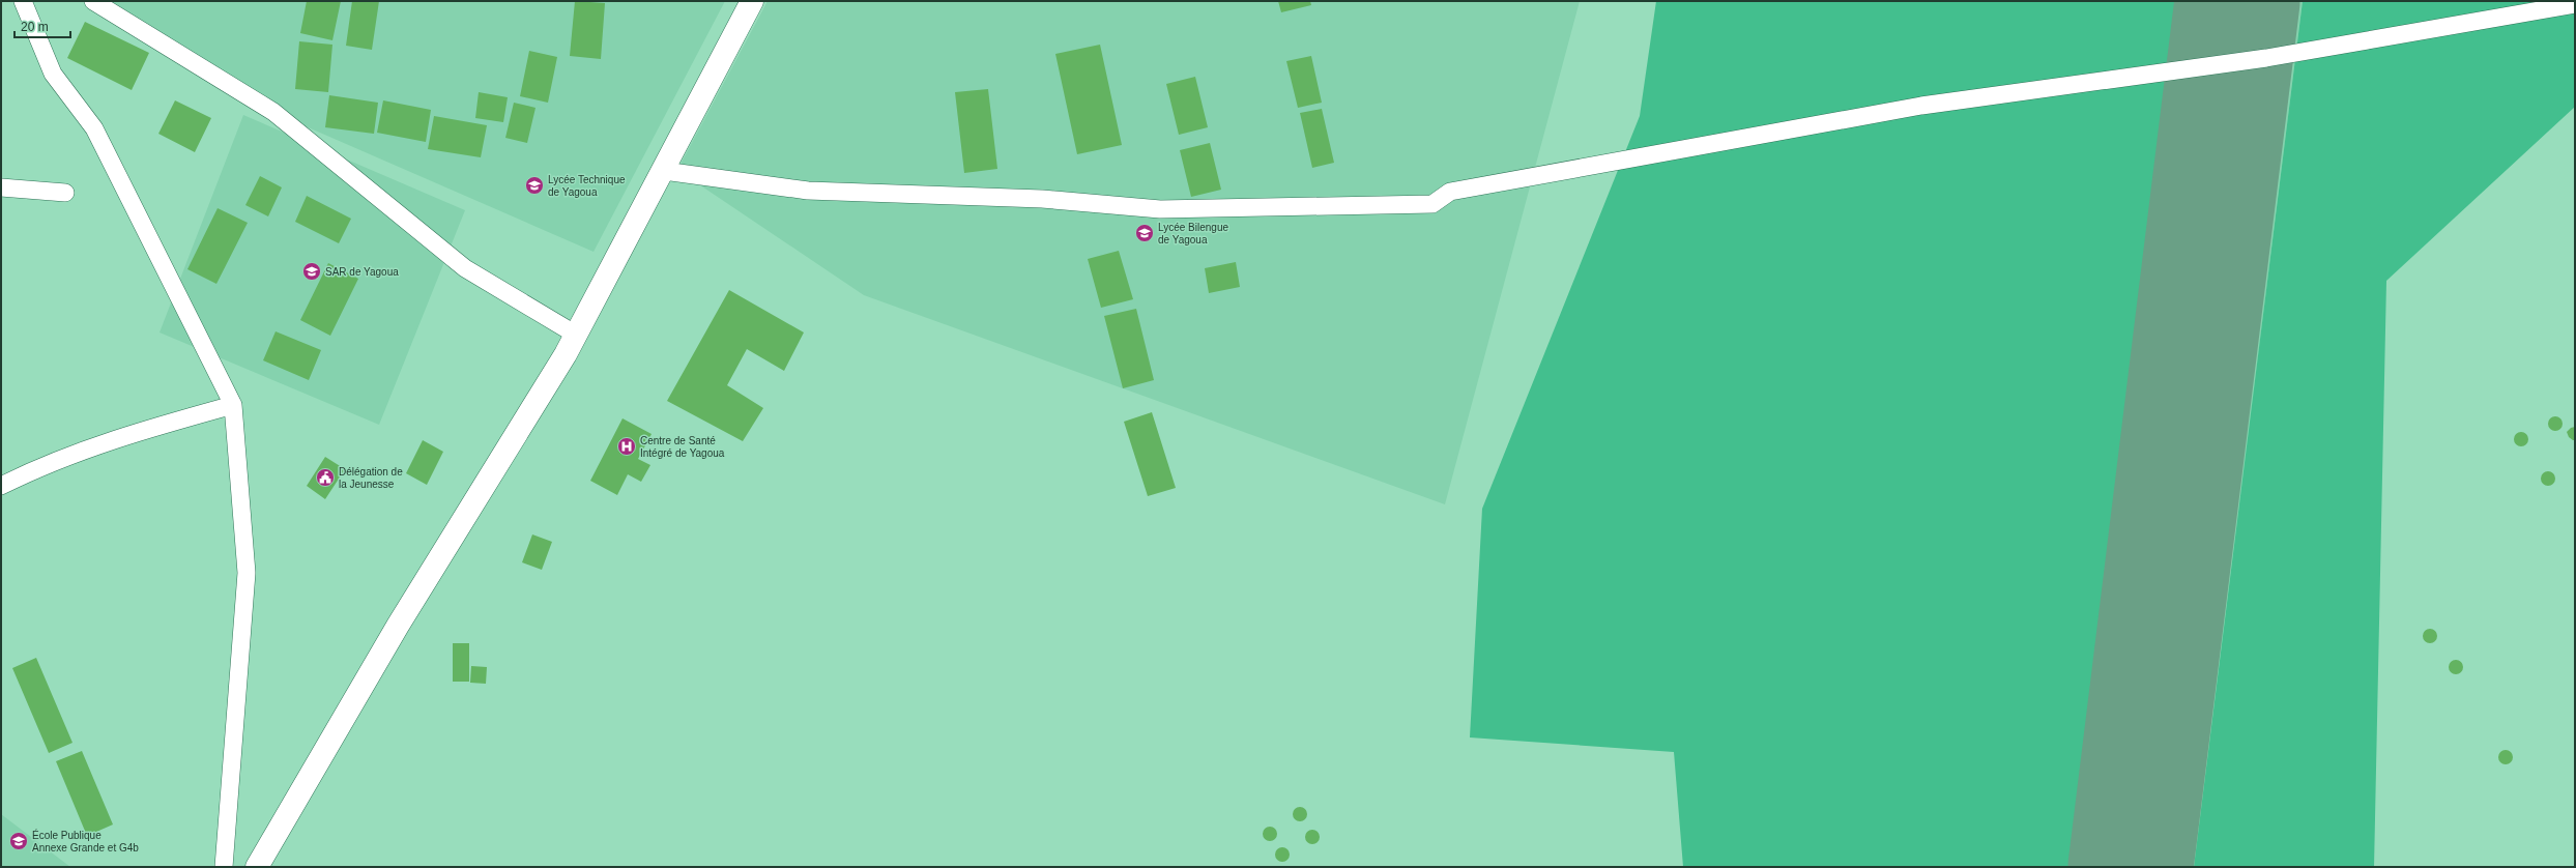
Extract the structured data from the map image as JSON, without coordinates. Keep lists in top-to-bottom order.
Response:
{
  "places": {
    "school or university": [
      "Lycée Technique de Yagoua",
      "Lycée Bilengue de Yagoua",
      "SAR de Yagoua",
      "École Publique Annexe Grande et G4b"
    ],
    "hospital": ["Centre de Santé Intégré de Yagoua"],
    "public building": ["Délégation de la Jeunesse"]
  },
  "scale_bar": "20 m"
}
